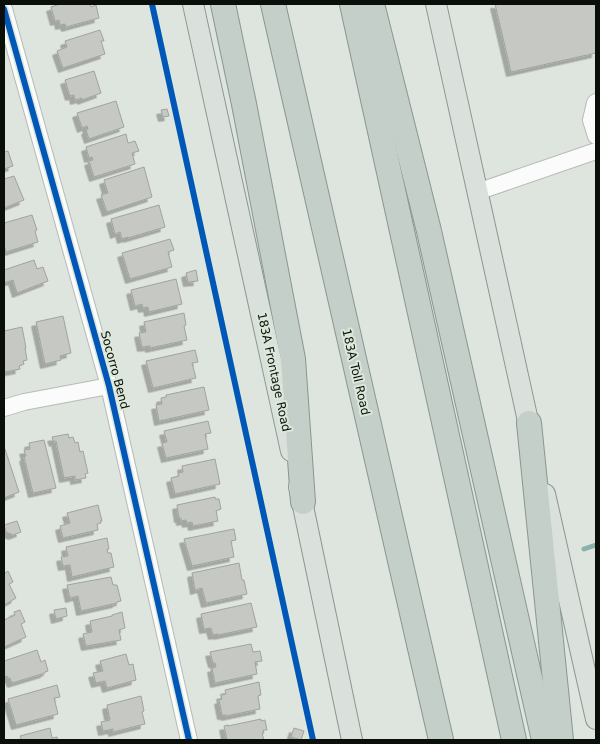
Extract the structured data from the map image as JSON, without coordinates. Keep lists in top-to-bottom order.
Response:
{
  "streets": {
    "highway": ["183A Toll Road"],
    "main road": ["183A Frontage Road"],
    "street": ["Socorro Bend"]
  }
}
